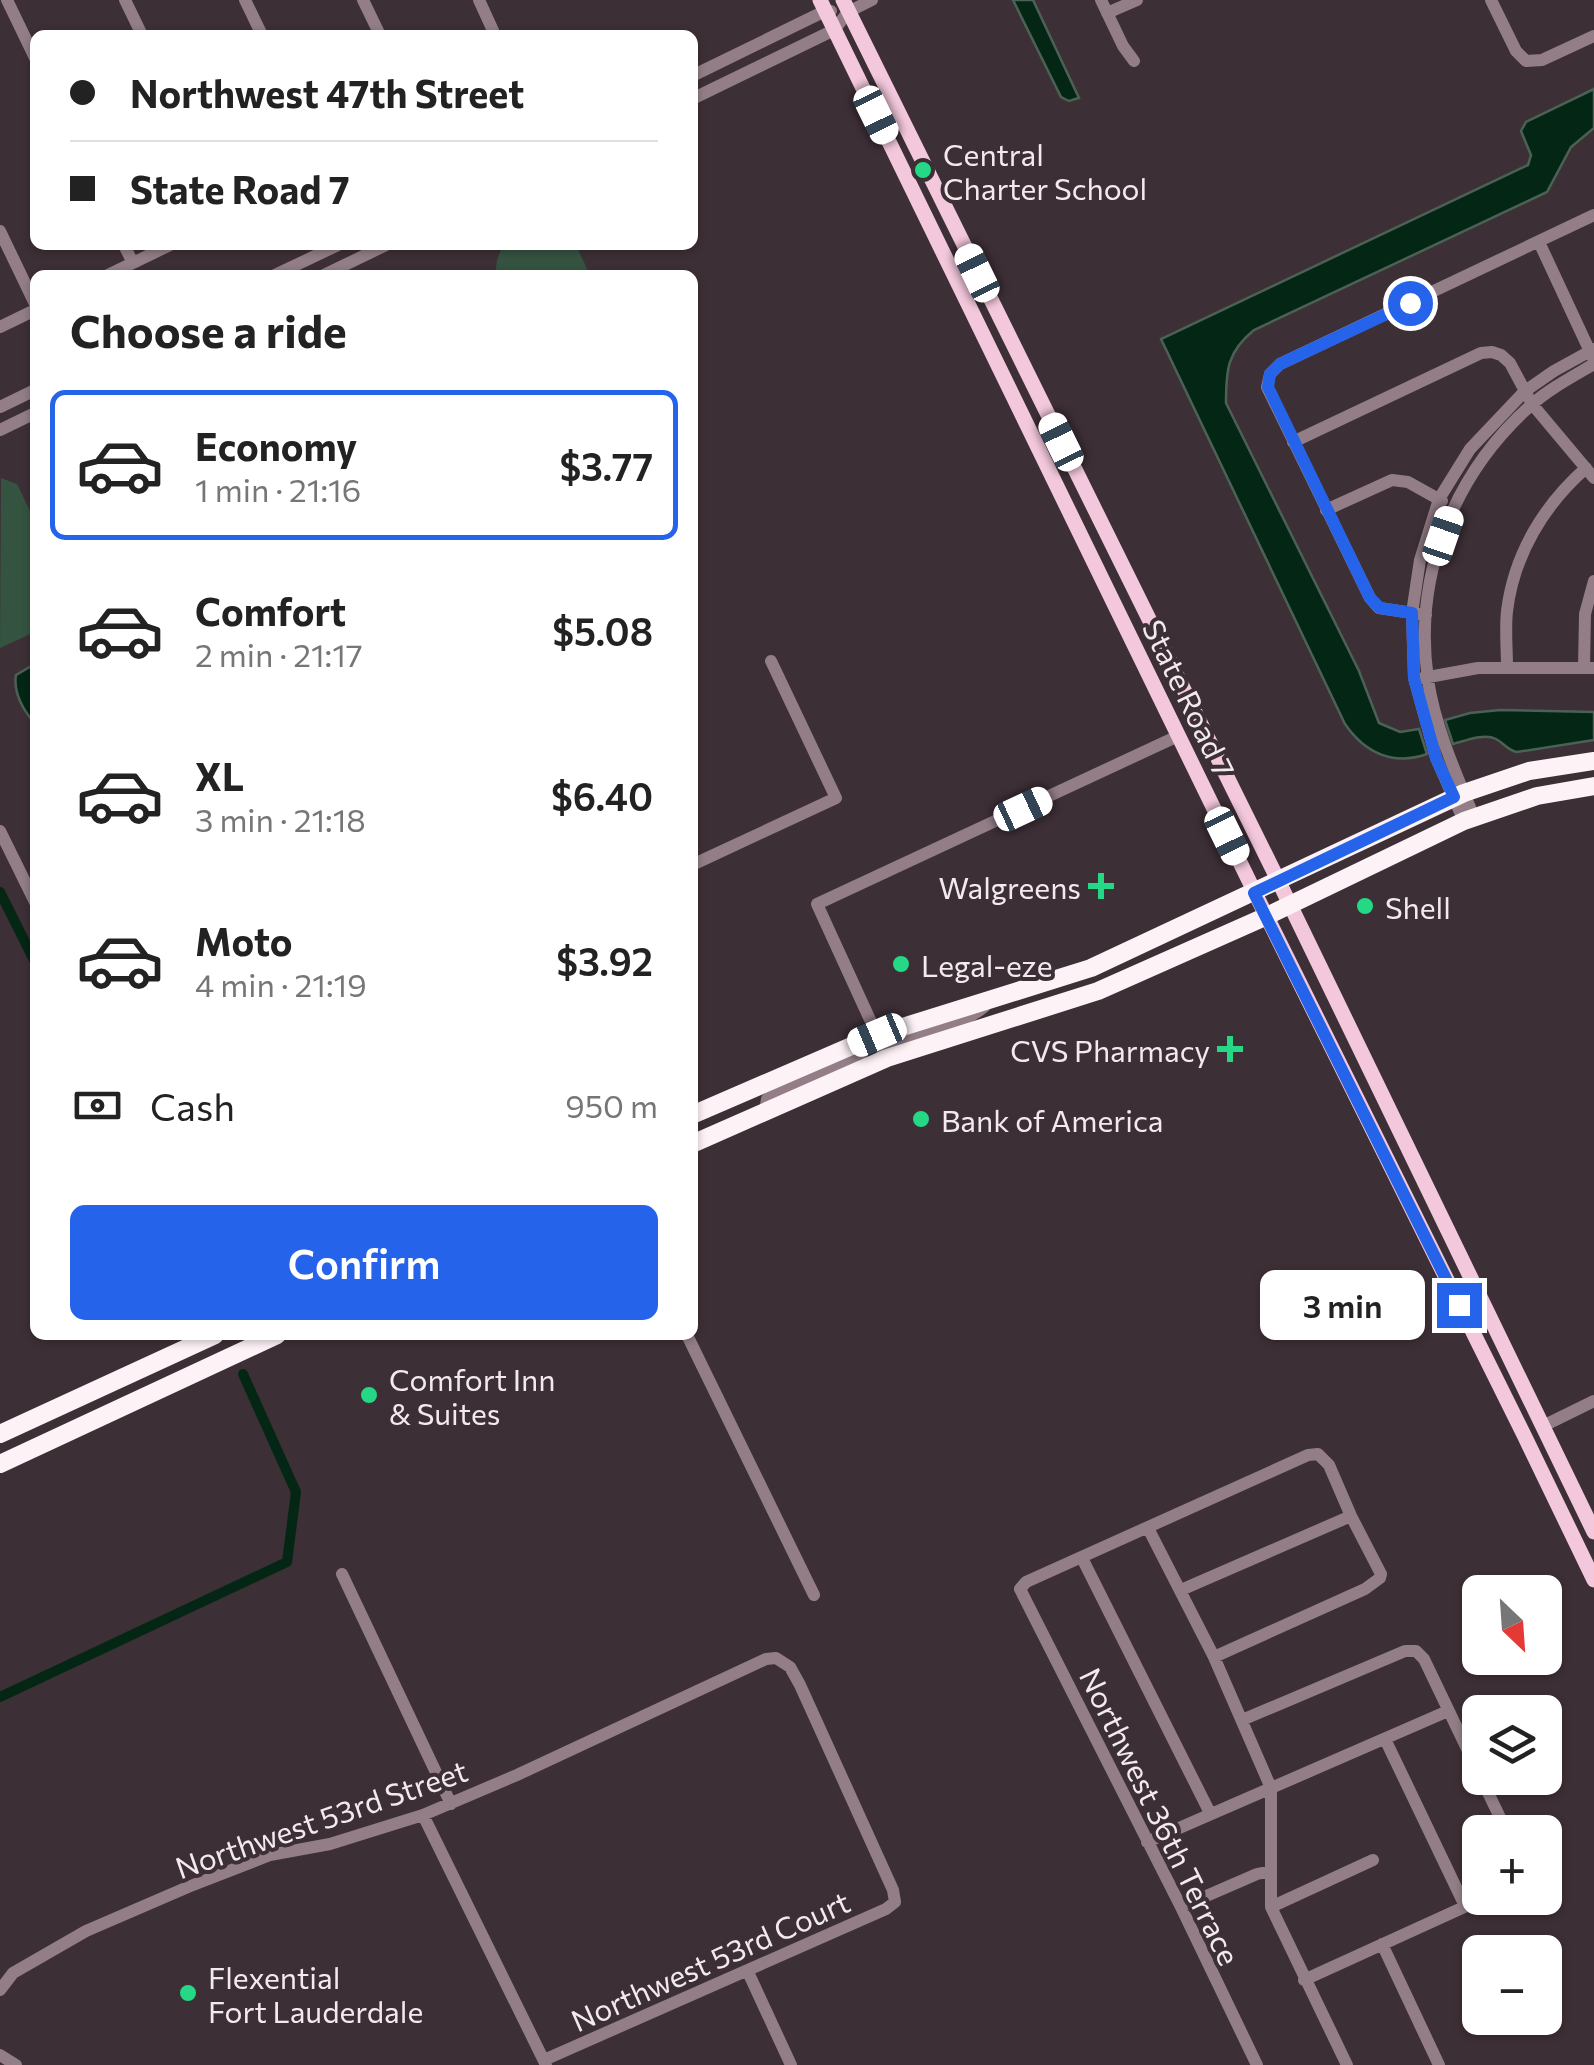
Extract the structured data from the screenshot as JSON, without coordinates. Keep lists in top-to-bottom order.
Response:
{
  "streets": {
    "main road": ["State Road 7"],
    "street": ["Northwest 36th Terrace", "Northwest 53rd Street", "Northwest 53rd Court"]
  },
  "crossings": [
    ["Northwest 53rd Street", "Northwest 53rd Court"]
  ],
  "places": {
    "other": [
      "Central Charter School",
      "Shell",
      "Legal-eze",
      "Bank of America",
      "Comfort Inn & Suites",
      "Flexential Fort Lauderdale"
    ],
    "health": ["Walgreens", "CVS Pharmacy"]
  },
  "north": "bottom right",
  "page": {
    "banner": ["Northwest 47th Street", "State Road 7"],
    "heading": "Choose a ride",
    "list": [
      {
        "name": "Economy",
        "note": "1 min · 21:16",
        "value": "$3.77"
      },
      {
        "name": "Comfort",
        "note": "2 min · 21:17",
        "value": "$5.08"
      },
      {
        "name": "XL",
        "note": "3 min · 21:18",
        "value": "$6.40"
      },
      {
        "name": "Moto",
        "note": "4 min · 21:19",
        "value": "$3.92"
      }
    ],
    "pay": ["Cash", "950 m"],
    "buttons": "Confirm",
    "bubble": "3 min",
    "map_buttons": ["+", "−"]
  }
}
